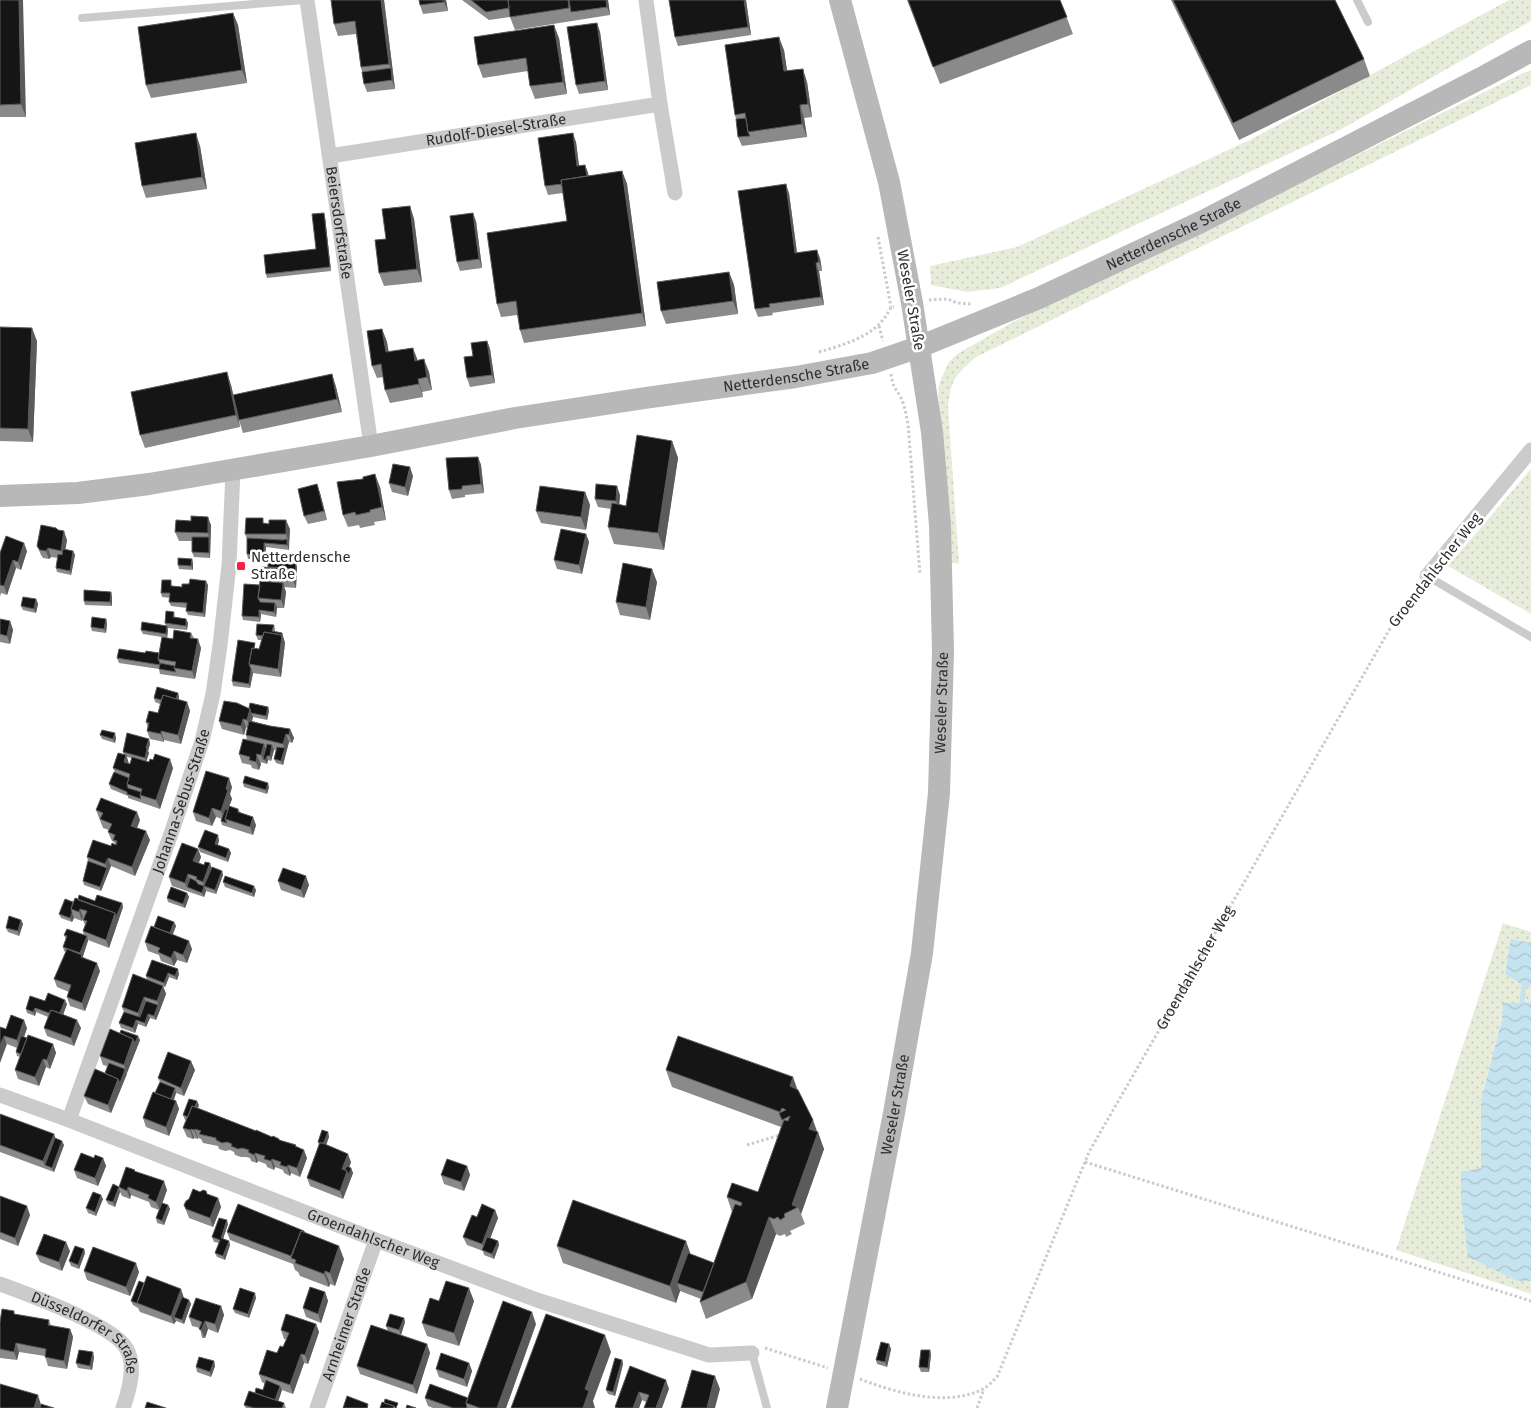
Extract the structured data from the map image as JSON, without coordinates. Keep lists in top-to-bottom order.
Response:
{
  "streets": {
    "main road": ["Netterdensche Straße", "Weseler Straße"],
    "street": [
      "Rudolf-Diesel-Straße",
      "Beiersdorfstraße",
      "Groendahlscher Weg",
      "Johanna-Sebus-Straße",
      "Arnheimer Straße",
      "Düsseldorfer Straße"
    ]
  },
  "crossings": [
    ["Rudolf-Diesel-Straße", "Beiersdorfstraße"],
    ["Beiersdorfstraße", "Netterdensche Straße"],
    ["Netterdensche Straße", "Weseler Straße"],
    ["Netterdensche Straße", "Johanna-Sebus-Straße"],
    ["Weseler Straße", "Groendahlscher Weg"],
    ["Groendahlscher Weg", "Johanna-Sebus-Straße"],
    ["Groendahlscher Weg", "Arnheimer Straße"]
  ],
  "places": {
    "transit": ["Netterdensche Straße"]
  }
}
